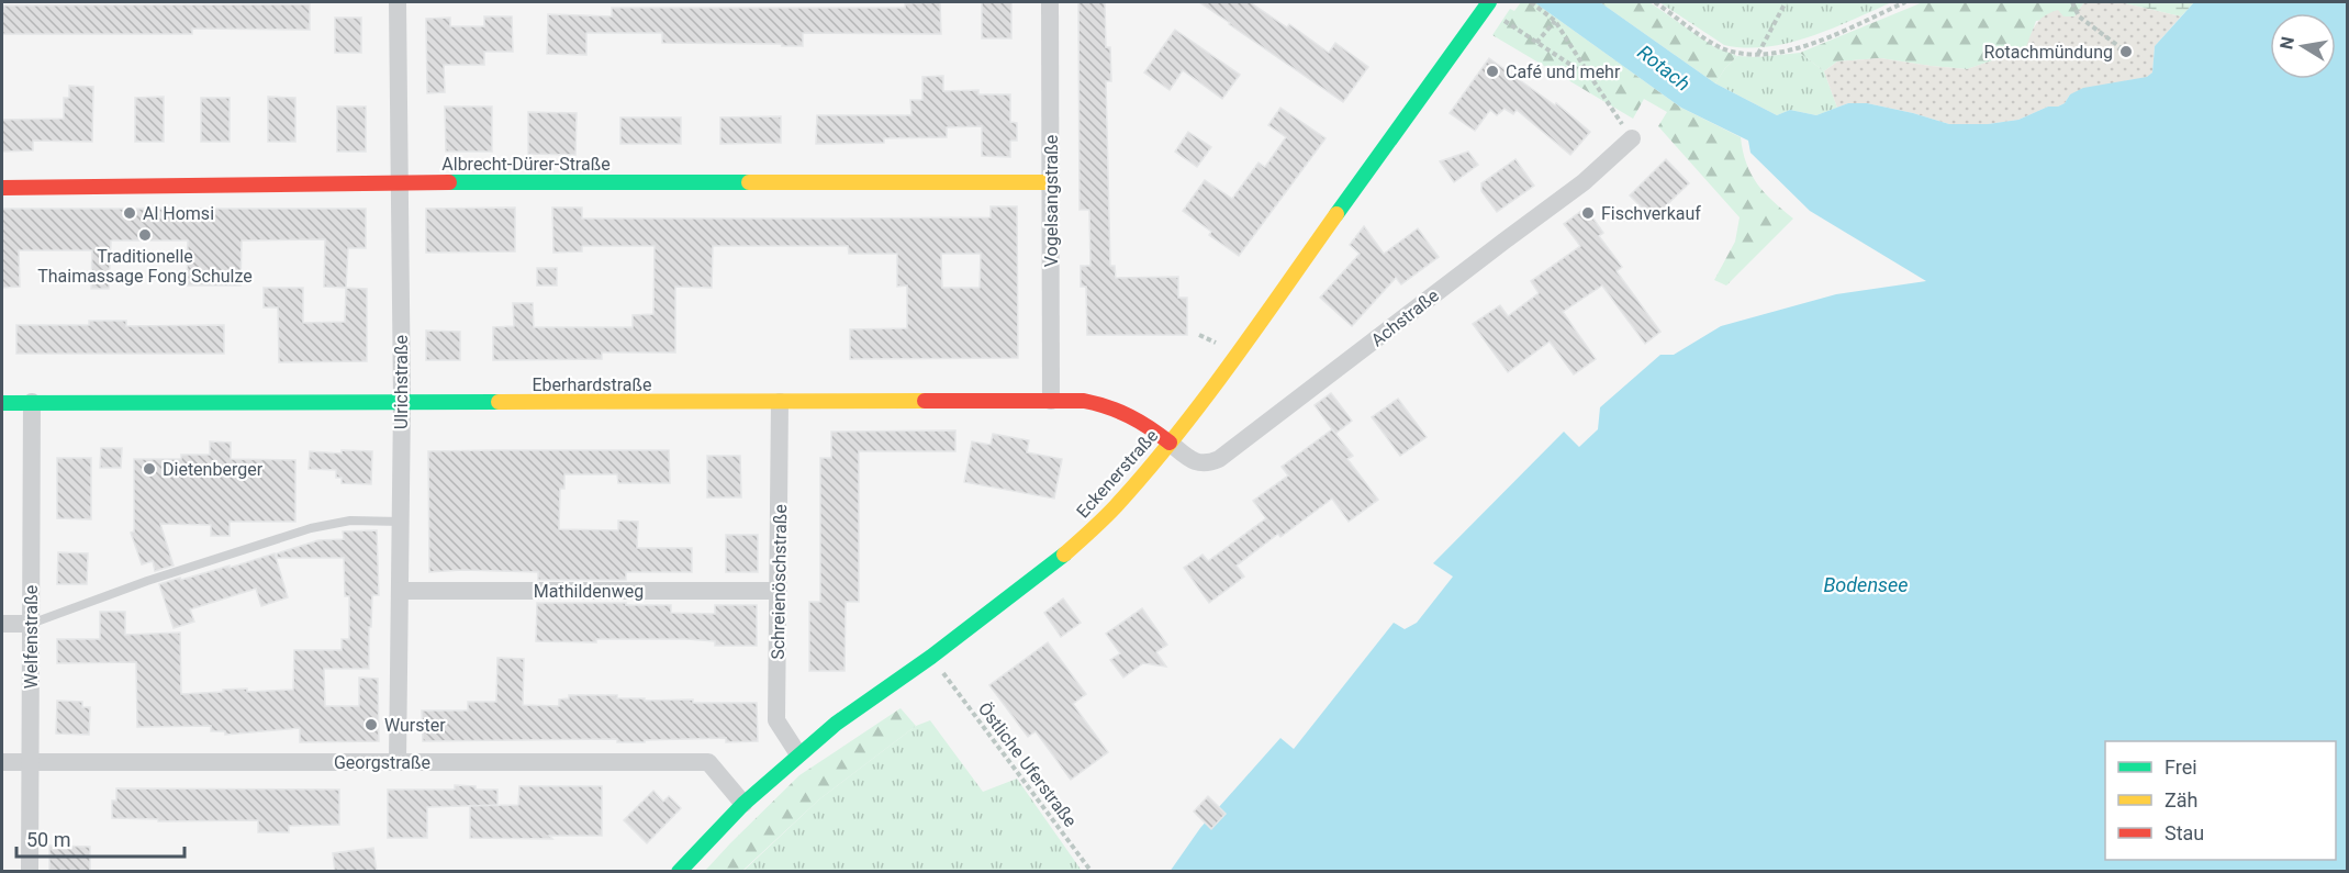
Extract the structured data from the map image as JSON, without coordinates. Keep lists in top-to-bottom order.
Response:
{
  "streets": {
    "street": [
      "Albrecht-Dürer-Straße",
      "Vogelsangstraße",
      "Achstraße",
      "Ulrichstraße",
      "Eberhardstraße",
      "Eckenerstraße",
      "Schreienöschstraße",
      "Mathildenweg",
      "Welfenstraße",
      "Georgstraße"
    ],
    "path": ["Östliche Uferstraße"]
  },
  "crossings": [
    ["Albrecht-Dürer-Straße", "Vogelsangstraße"],
    ["Albrecht-Dürer-Straße", "Ulrichstraße"],
    ["Vogelsangstraße", "Eberhardstraße"],
    ["Achstraße", "Eberhardstraße"],
    ["Achstraße", "Eckenerstraße"],
    ["Ulrichstraße", "Eberhardstraße"],
    ["Ulrichstraße", "Mathildenweg"],
    ["Ulrichstraße", "Georgstraße"],
    ["Eberhardstraße", "Eckenerstraße"],
    ["Eberhardstraße", "Schreienöschstraße"],
    ["Eberhardstraße", "Welfenstraße"],
    ["Eckenerstraße", "Schreienöschstraße"],
    ["Eckenerstraße", "Georgstraße"],
    ["Schreienöschstraße", "Mathildenweg"],
    ["Welfenstraße", "Georgstraße"]
  ],
  "water": ["Rotach", "Bodensee"],
  "places": [
    "Rotachmündung",
    "Café und mehr",
    "Al Homsi",
    "Fischverkauf",
    "Traditionelle Thaimassage Fong Schulze",
    "Dietenberger",
    "Wurster"
  ],
  "legend": ["Frei", "Zäh", "Stau"],
  "scale_bar": "50 m",
  "north": "left"
}
